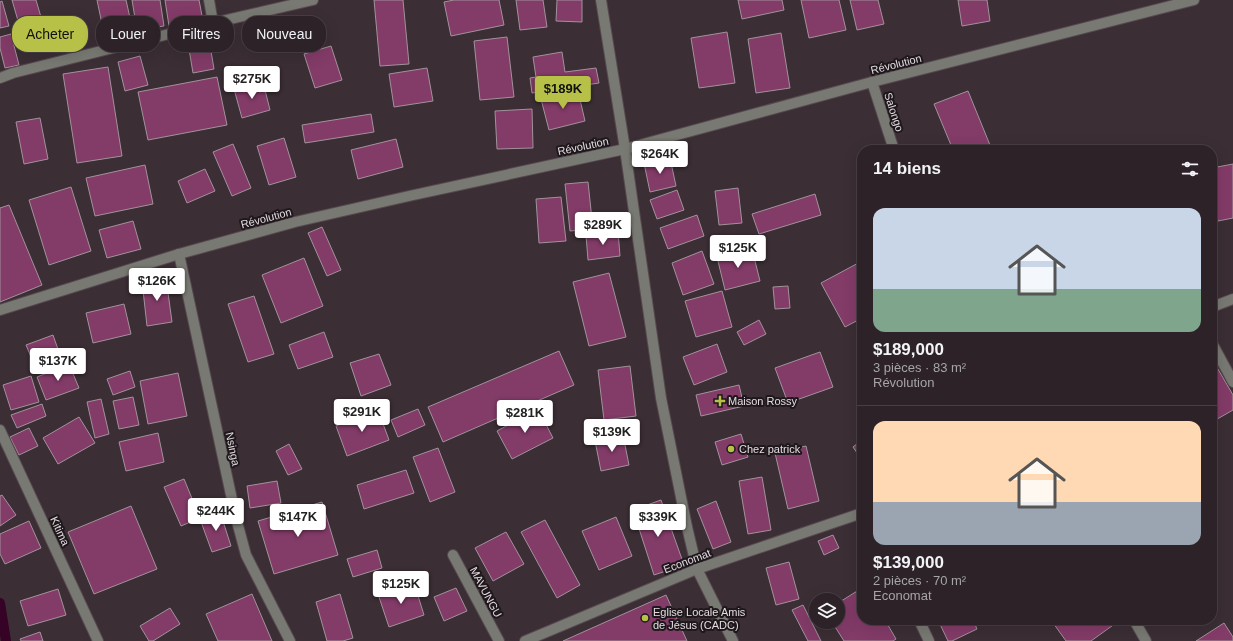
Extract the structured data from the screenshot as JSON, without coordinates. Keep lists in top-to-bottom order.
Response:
{
  "streets": {
    "street": [
      "Révolution",
      "Salongo",
      "Nsinga",
      "Kitima",
      "Economat",
      "MAVUNGU"
    ]
  },
  "crossings": [
    ["Révolution", "Salongo"],
    ["Révolution", "Nsinga"]
  ],
  "places": {
    "health": ["Maison Rossy"],
    "other": ["Chez patrick", "Eglise Locale Amis de Jésus (CADC)"]
  },
  "page": {
    "chip": [
      "Acheter",
      "Louer",
      "Filtres",
      "Nouveau"
    ],
    "price": [
      "$275K",
      "$189K",
      "$264K",
      "$289K",
      "$125K",
      "$126K",
      "$137K",
      "$291K",
      "$281K",
      "$139K",
      "$244K",
      "$147K",
      "$339K",
      "$125K"
    ],
    "heading": "14 biens",
    "list": [
      {
        "name": "$189,000",
        "note": "3 pièces · 83 m² · Révolution"
      },
      {
        "name": "$139,000",
        "note": "2 pièces · 70 m² · Economat"
      }
    ]
  }
}
